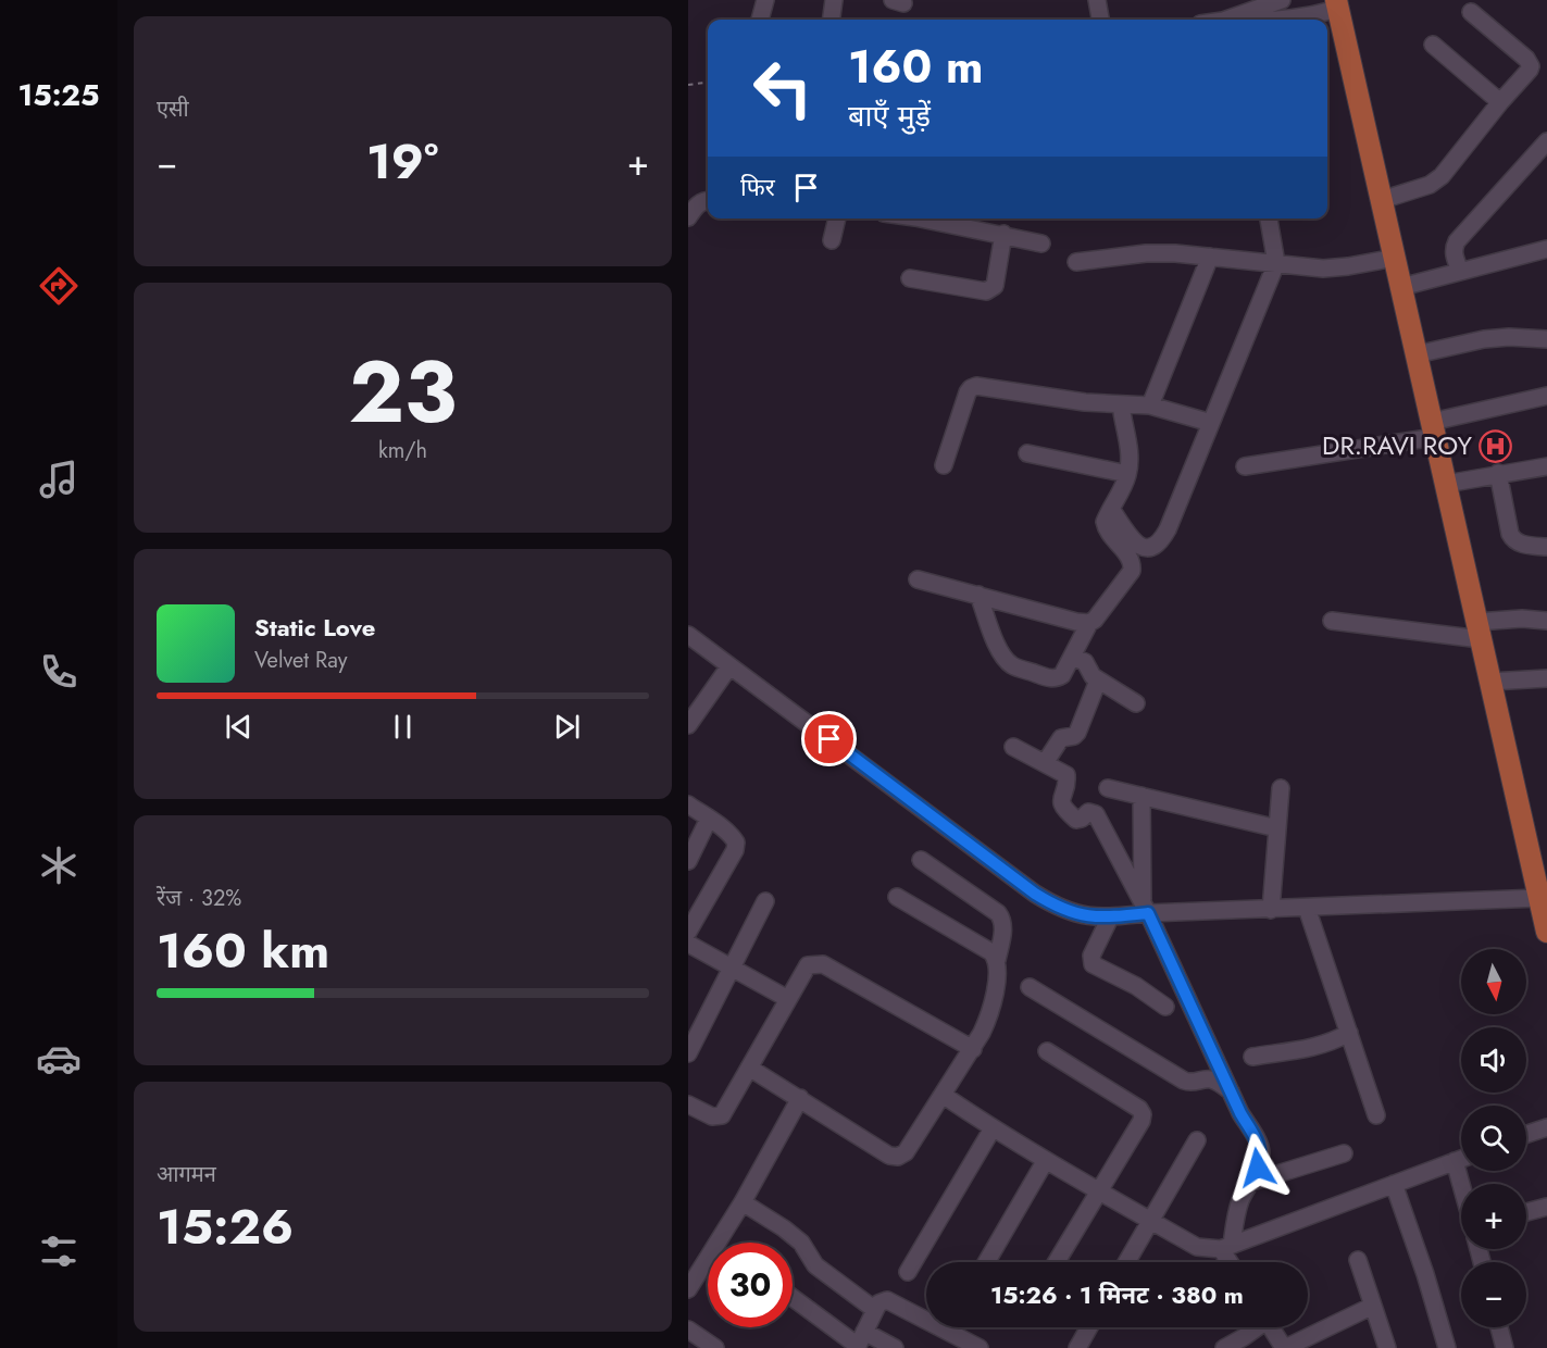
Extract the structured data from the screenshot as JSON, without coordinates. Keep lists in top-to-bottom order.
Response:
{
  "places": {
    "hospital": ["DR.RAVI ROY"]
  },
  "north": "bottom",
  "page": {
    "tabs": "15:25",
    "tile": [
      "एसी",
      ["23", "km/h"],
      ["रेंज · 32%", "160 km"],
      ["आगमन", "15:26"]
    ],
    "turn": ["160 m", "बाएँ मुड़ें"],
    "heat": ["−", "19°", "+"],
    "then": "फिर",
    "song": ["Static Love", "Velvet Ray"],
    "map_buttons": ["+", "−"],
    "limit": "30",
    "trip": "15:26 · 1 मिनट · 380 m"
  }
}
